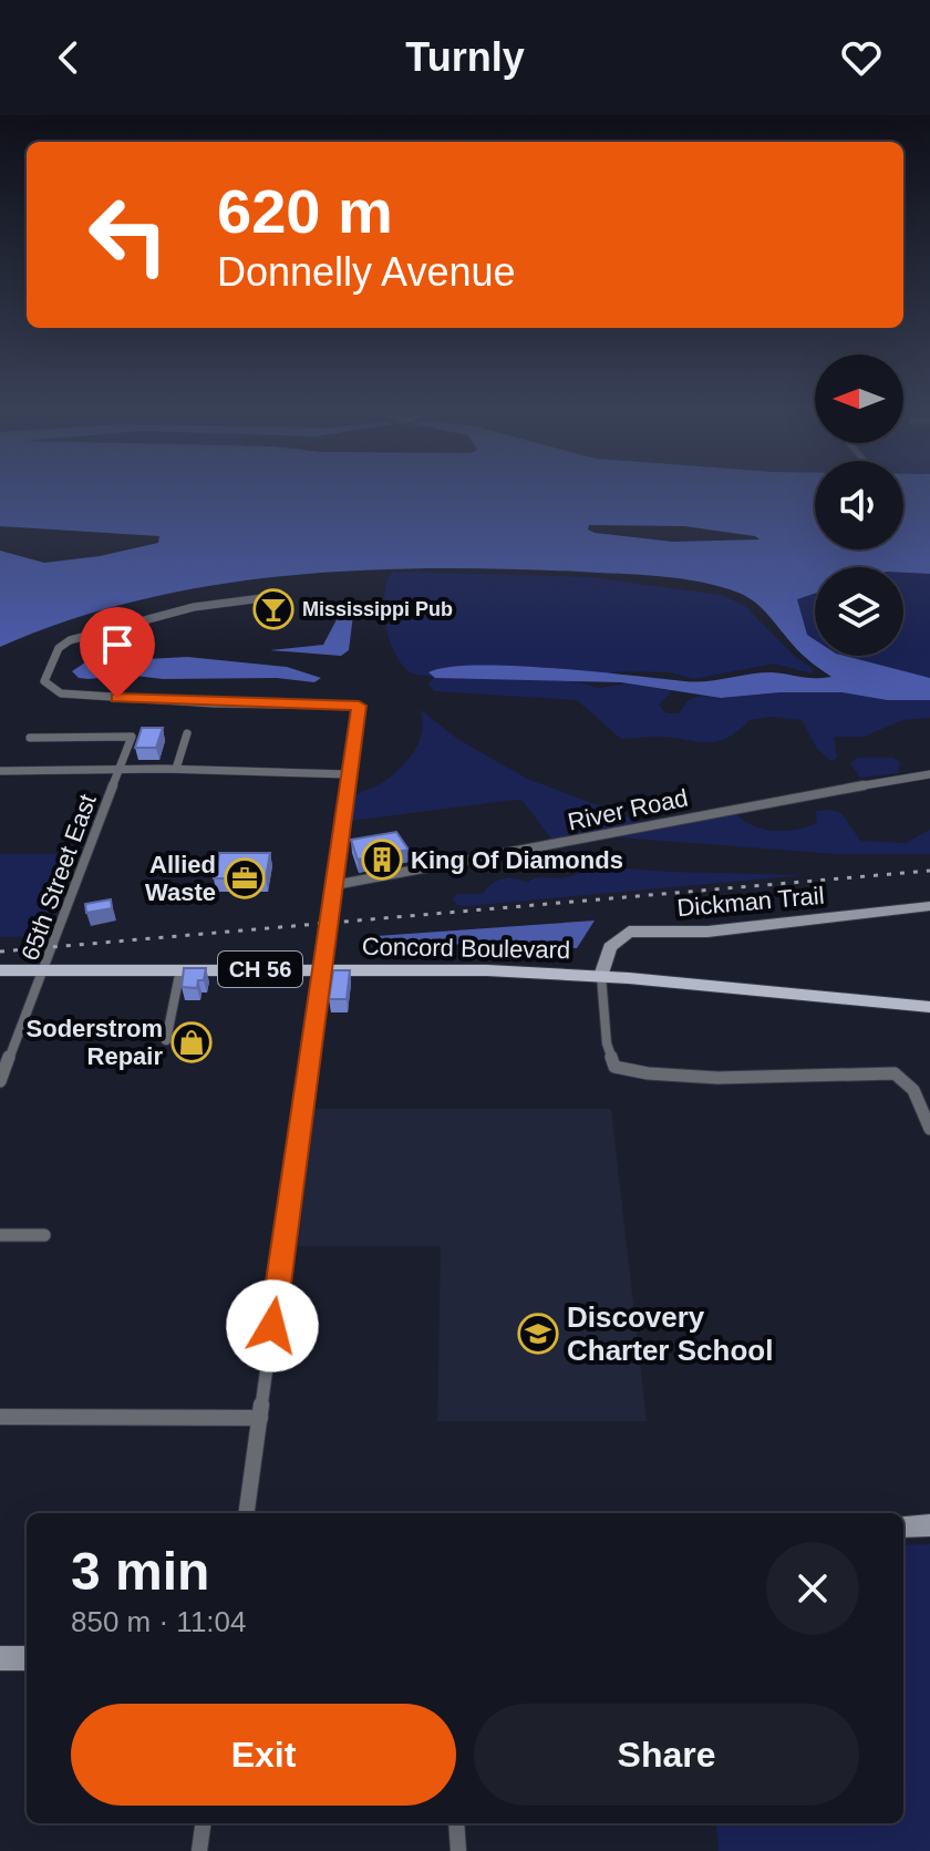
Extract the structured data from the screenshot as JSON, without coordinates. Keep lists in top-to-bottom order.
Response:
{
  "streets": {
    "main road": ["Concord Boulevard", "CH 56"],
    "street": ["River Road", "65th Street East", "Dickman Trail"]
  },
  "crossings": [
    ["65th Street East", "Concord Boulevard"],
    ["Dickman Trail", "Concord Boulevard"]
  ],
  "places": {
    "bar": ["Mississippi Pub"],
    "building": ["King Of Diamonds"],
    "office": ["Allied Waste"],
    "shop": ["Soderstrom Repair"],
    "school or university": ["Discovery Charter School"]
  },
  "north": "left",
  "page": {
    "header": "Turnly",
    "turn": ["620 m", "Donnelly Avenue"],
    "heading": ["3 min", "850 m · 11:04"],
    "buttons": ["Exit", "Share"]
  }
}
